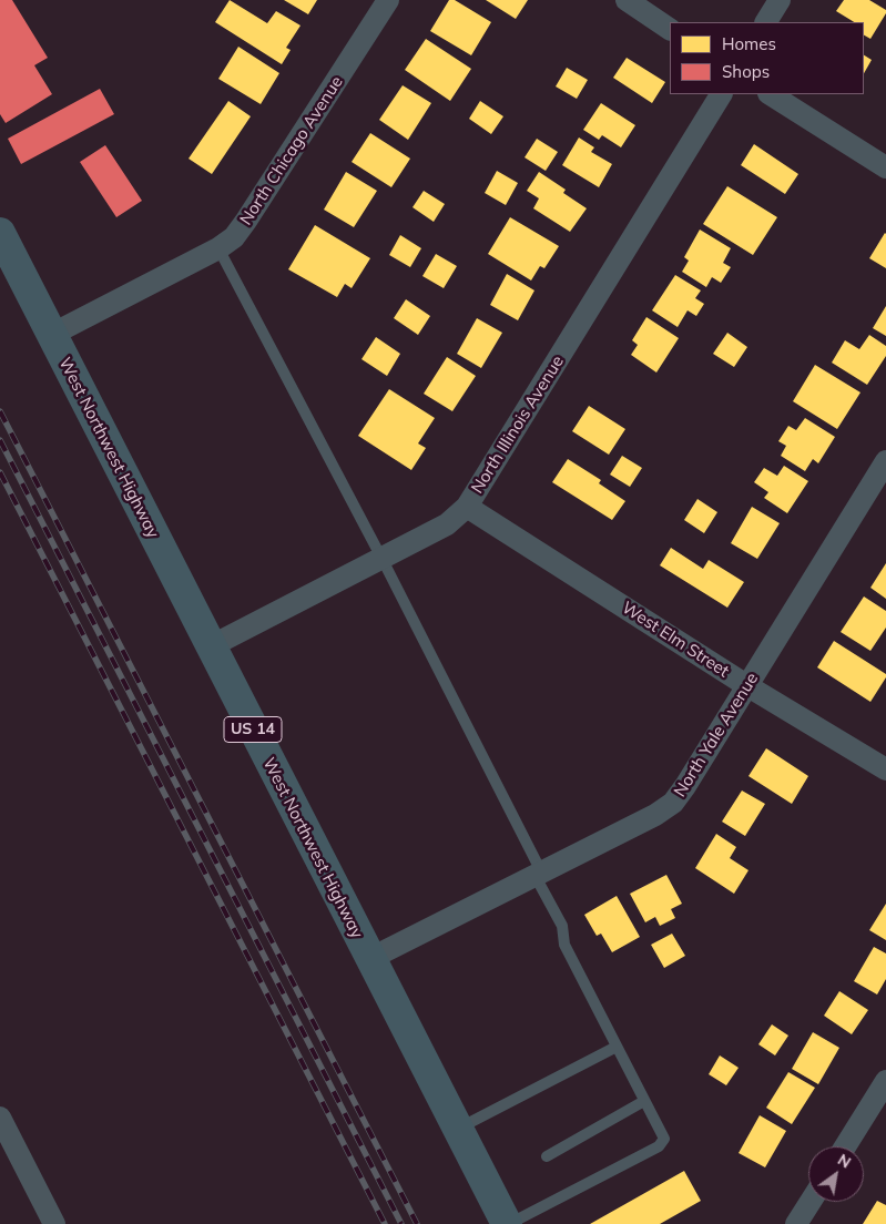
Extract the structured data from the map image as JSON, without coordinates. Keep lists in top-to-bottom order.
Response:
{
  "streets": {
    "main road": ["West Northwest Highway", "US 14"],
    "street": [
      "North Chicago Avenue",
      "North Illinois Avenue",
      "West Elm Street",
      "North Yale Avenue"
    ]
  },
  "crossings": [
    ["North Chicago Avenue", "West Northwest Highway"],
    ["North Illinois Avenue", "West Northwest Highway"],
    ["North Illinois Avenue", "West Elm Street"],
    ["West Northwest Highway", "North Yale Avenue"],
    ["West Elm Street", "North Yale Avenue"]
  ],
  "legend": ["Homes", "Shops"],
  "north": "top right"
}
